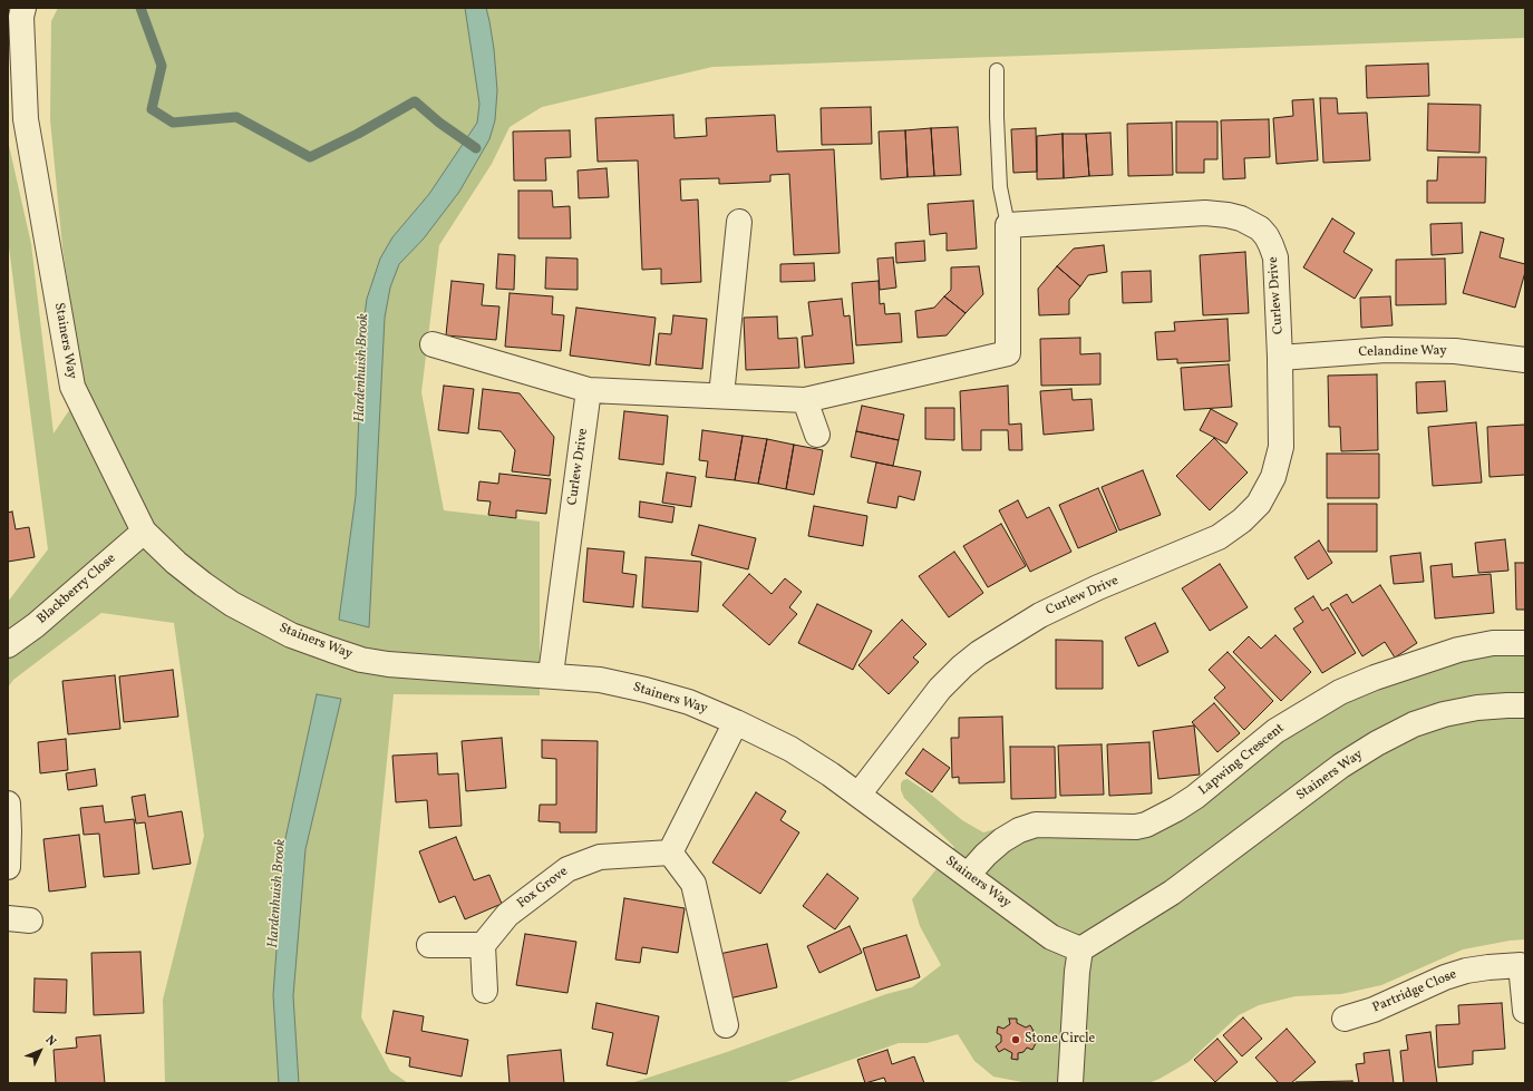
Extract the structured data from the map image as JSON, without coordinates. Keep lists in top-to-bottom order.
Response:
{
  "streets": {
    "street": [
      "Curlew Drive",
      "Stainers Way",
      "Celandine Way",
      "Blackberry Close",
      "Lapwing Crescent",
      "Fox Grove",
      "Partridge Close"
    ]
  },
  "crossings": [
    ["Curlew Drive", "Stainers Way"],
    ["Curlew Drive", "Celandine Way"],
    ["Stainers Way", "Blackberry Close"],
    ["Stainers Way", "Lapwing Crescent"]
  ],
  "water": ["Hardenhuish Brook"],
  "places": ["Stone Circle"],
  "north": "top right"
}
